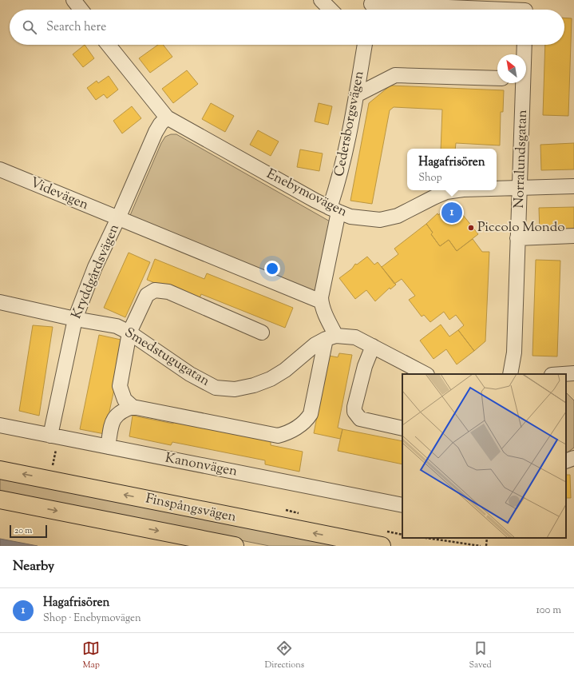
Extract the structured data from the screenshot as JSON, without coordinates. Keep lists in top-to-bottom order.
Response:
{
  "streets": {
    "main road": ["Finspångsvägen"],
    "street": [
      "Cedersborgsvägen",
      "Norralundsgatan",
      "Enebymovägen",
      "Videvägen",
      "Kryddgårdsvägen",
      "Smedstugugatan",
      "Kanonvägen"
    ]
  },
  "crossings": [
    ["Cedersborgsvägen", "Enebymovägen"],
    ["Cedersborgsvägen", "Videvägen"],
    ["Norralundsgatan", "Enebymovägen"],
    ["Enebymovägen", "Kryddgårdsvägen"],
    ["Videvägen", "Kryddgårdsvägen"],
    ["Kryddgårdsvägen", "Smedstugugatan"],
    ["Kryddgårdsvägen", "Kanonvägen"]
  ],
  "places": ["Piccolo Mondo"],
  "scale_bar": "20 m",
  "north": "top left",
  "page": {
    "search": "Search here",
    "popup": ["Hagafrisören", "Shop"],
    "pins": "1",
    "scale": "20 m",
    "heading": "Nearby",
    "list": [
      {
        "mark": "1",
        "name": "Hagafrisören",
        "note": "Shop · Enebymovägen",
        "value": "100 m"
      }
    ],
    "nav": ["Map", "Directions", "Saved"]
  }
}
